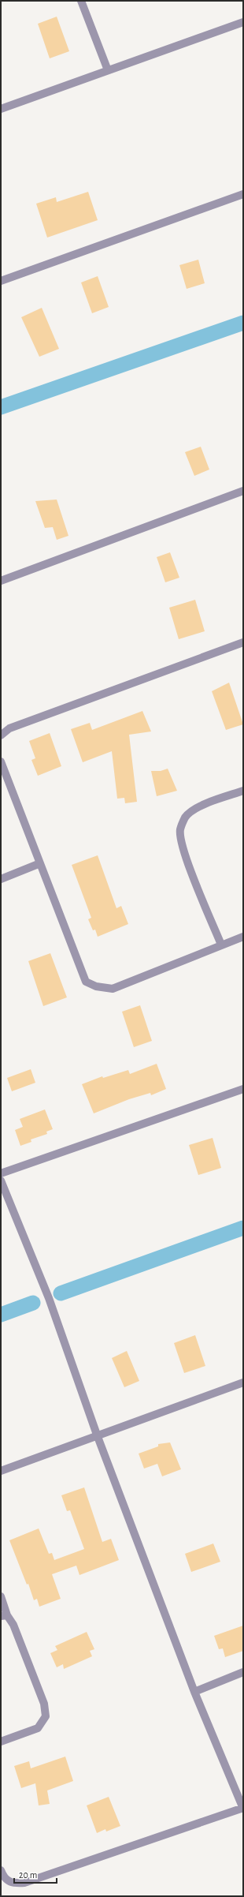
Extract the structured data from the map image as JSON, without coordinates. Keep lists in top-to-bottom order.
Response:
{
  "scale_bar": "20 m"
}
